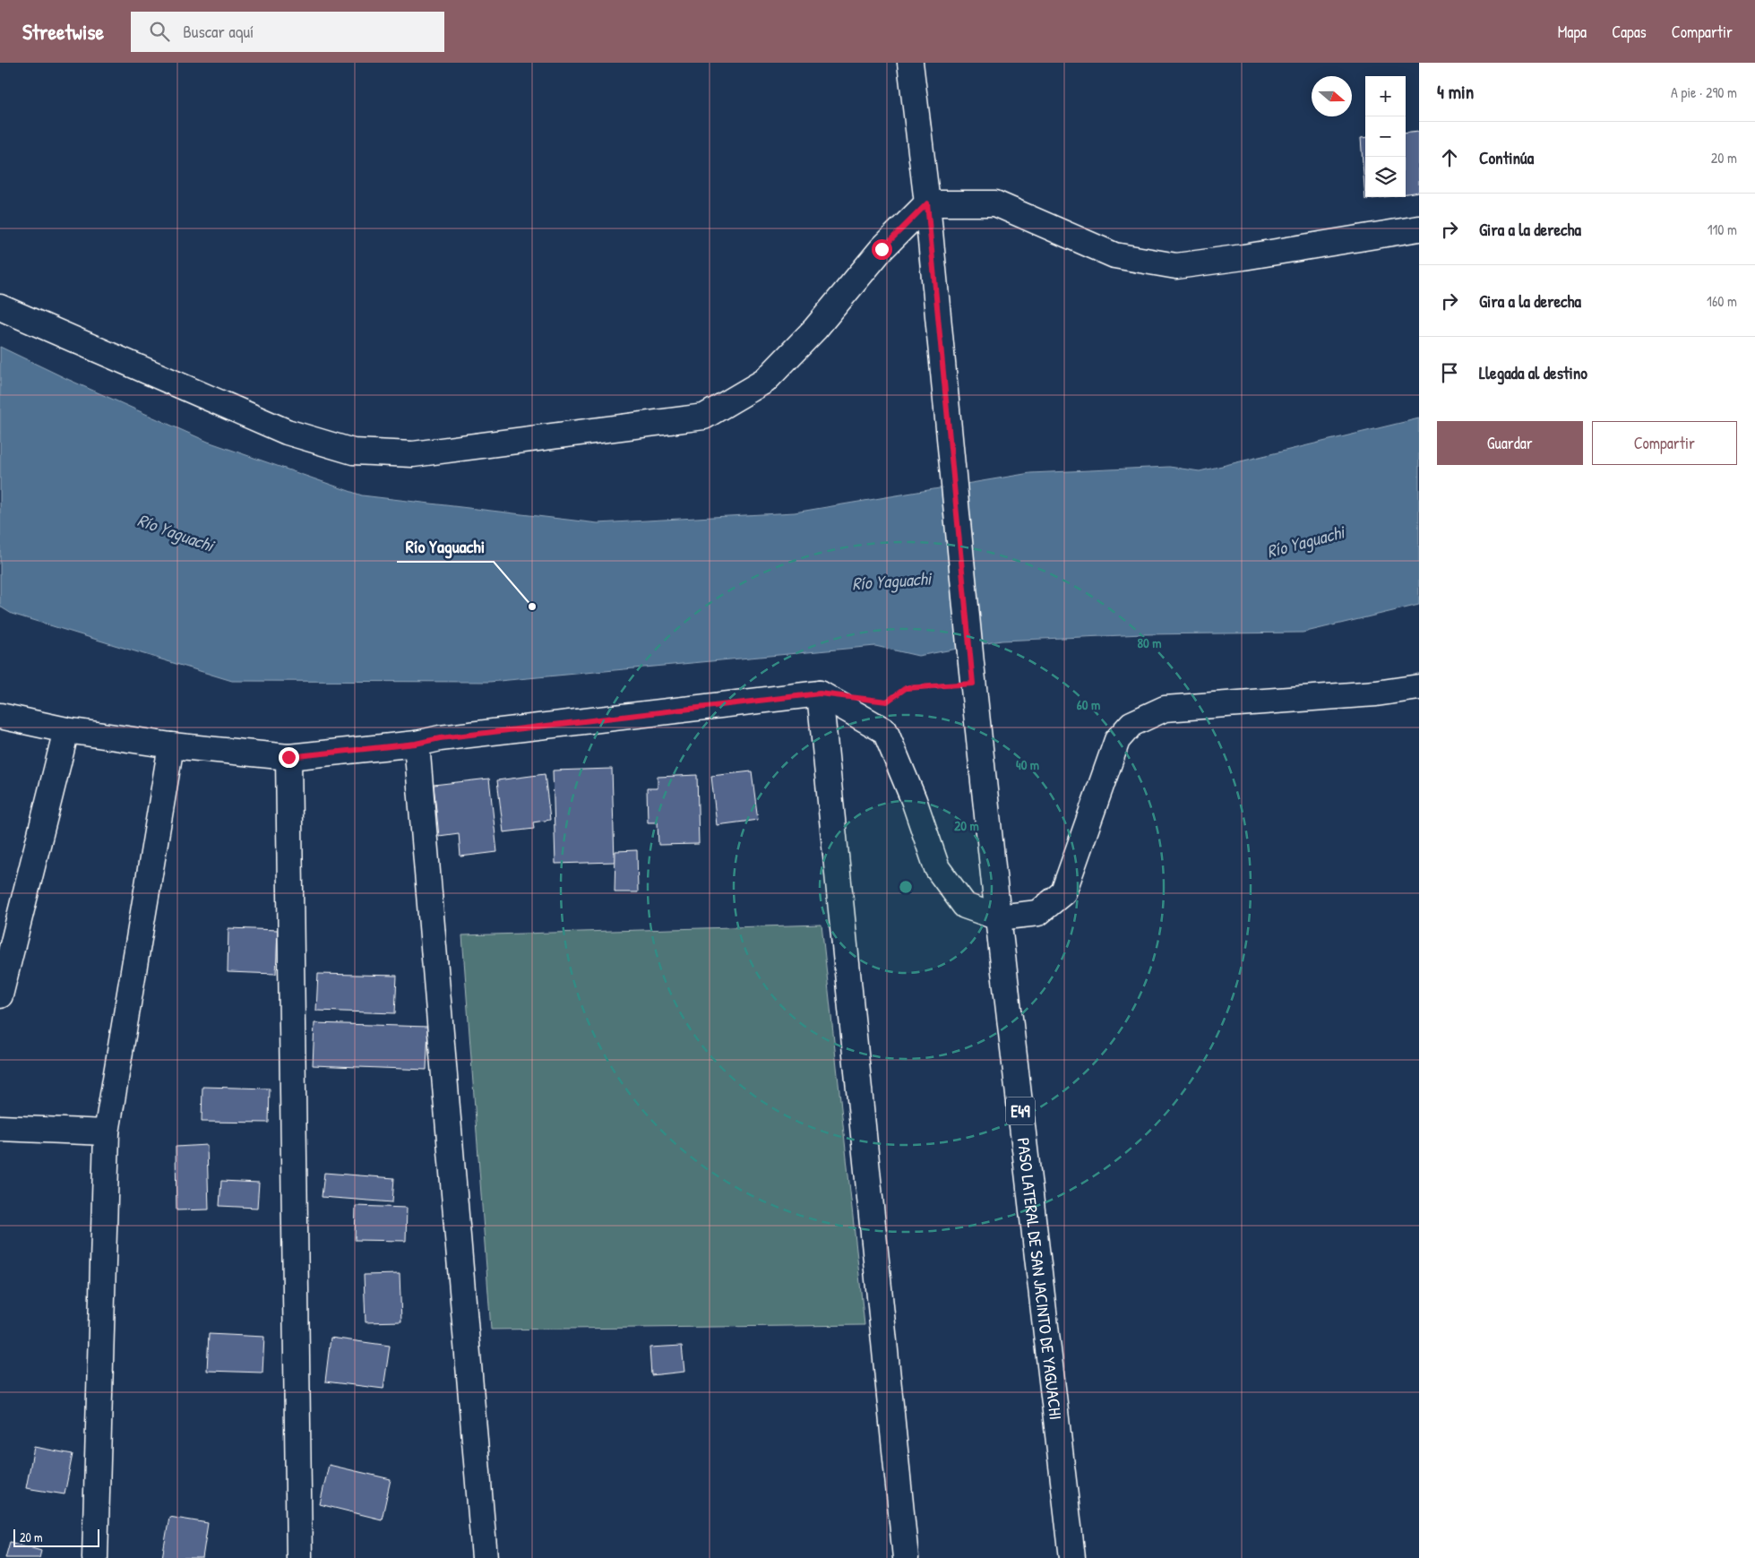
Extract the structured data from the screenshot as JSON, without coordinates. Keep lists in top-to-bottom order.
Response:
{
  "streets": {
    "street": ["E49", "PASO LATERAL DE SAN JACINTO DE YAGUACHI"]
  },
  "water": ["Río Yaguachi"],
  "places": ["Río Yaguachi"],
  "scale_bar": "20 m",
  "north": "right",
  "page": {
    "header": "Streetwise",
    "search": "Buscar aquí",
    "nav": ["Mapa", "Capas", "Compartir"],
    "heading": ["4 min", "A pie · 290 m"],
    "map_buttons": ["+", "−"],
    "list": [
      ["Continúa", "20 m"],
      ["Gira a la derecha", "110 m"],
      ["Gira a la derecha", "160 m"],
      "Llegada al destino"
    ],
    "buttons": ["Guardar", "Compartir"],
    "scale": "20 m"
  },
  "rings": [
    "80 m",
    "60 m",
    "40 m",
    "20 m"
  ]
}
